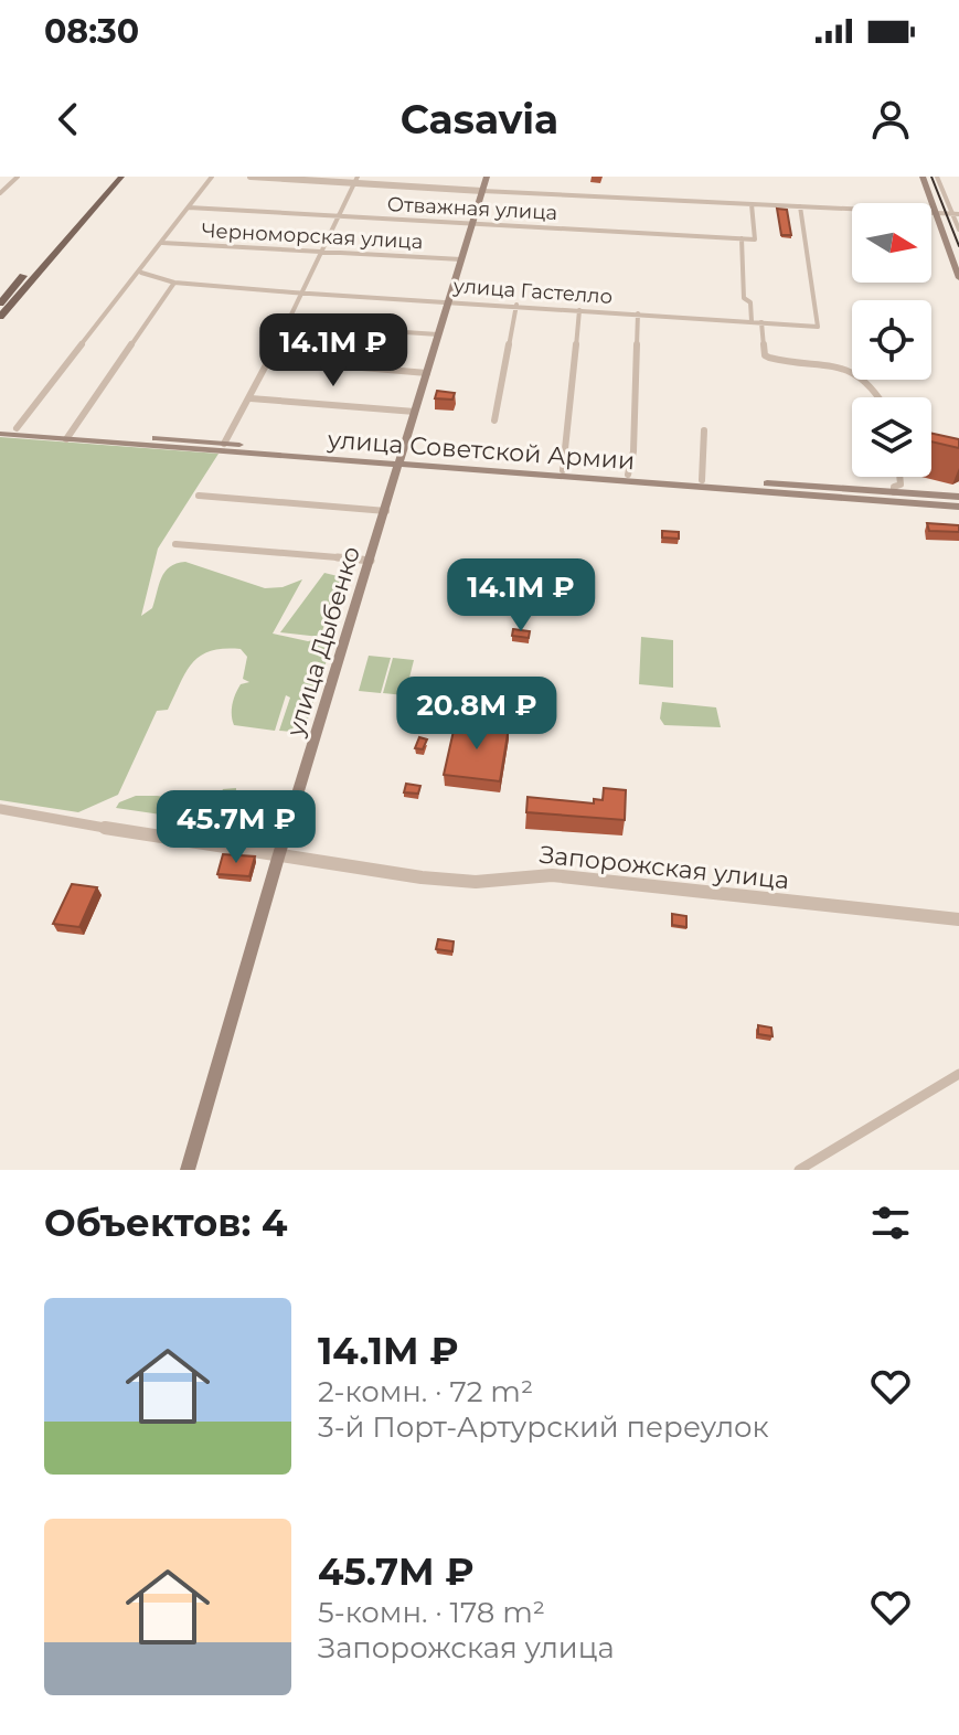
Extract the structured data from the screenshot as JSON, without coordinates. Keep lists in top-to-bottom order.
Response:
{
  "streets": {
    "main road": ["улица Советской Армии", "улица Дыбенко"],
    "street": [
      "Отважная улица",
      "Черноморская улица",
      "улица Гастелло",
      "Запорожская улица"
    ]
  },
  "crossings": [
    ["Отважная улица", "улица Дыбенко"],
    ["Черноморская улица", "улица Дыбенко"],
    ["улица Гастелло", "улица Дыбенко"],
    ["улица Советской Армии", "улица Дыбенко"],
    ["улица Дыбенко", "Запорожская улица"]
  ],
  "north": "right",
  "page": {
    "status": "08:30",
    "header": "Casavia",
    "price": [
      "14.1M ₽",
      "14.1M ₽",
      "20.8M ₽",
      "45.7M ₽"
    ],
    "heading": "Объектов: 4",
    "list": [
      {
        "name": "14.1M ₽",
        "note": "2-комн. · 72 m² · 3-й Порт-Артурский переулок"
      },
      {
        "name": "45.7M ₽",
        "note": "5-комн. · 178 m² · Запорожская улица"
      }
    ]
  }
}
